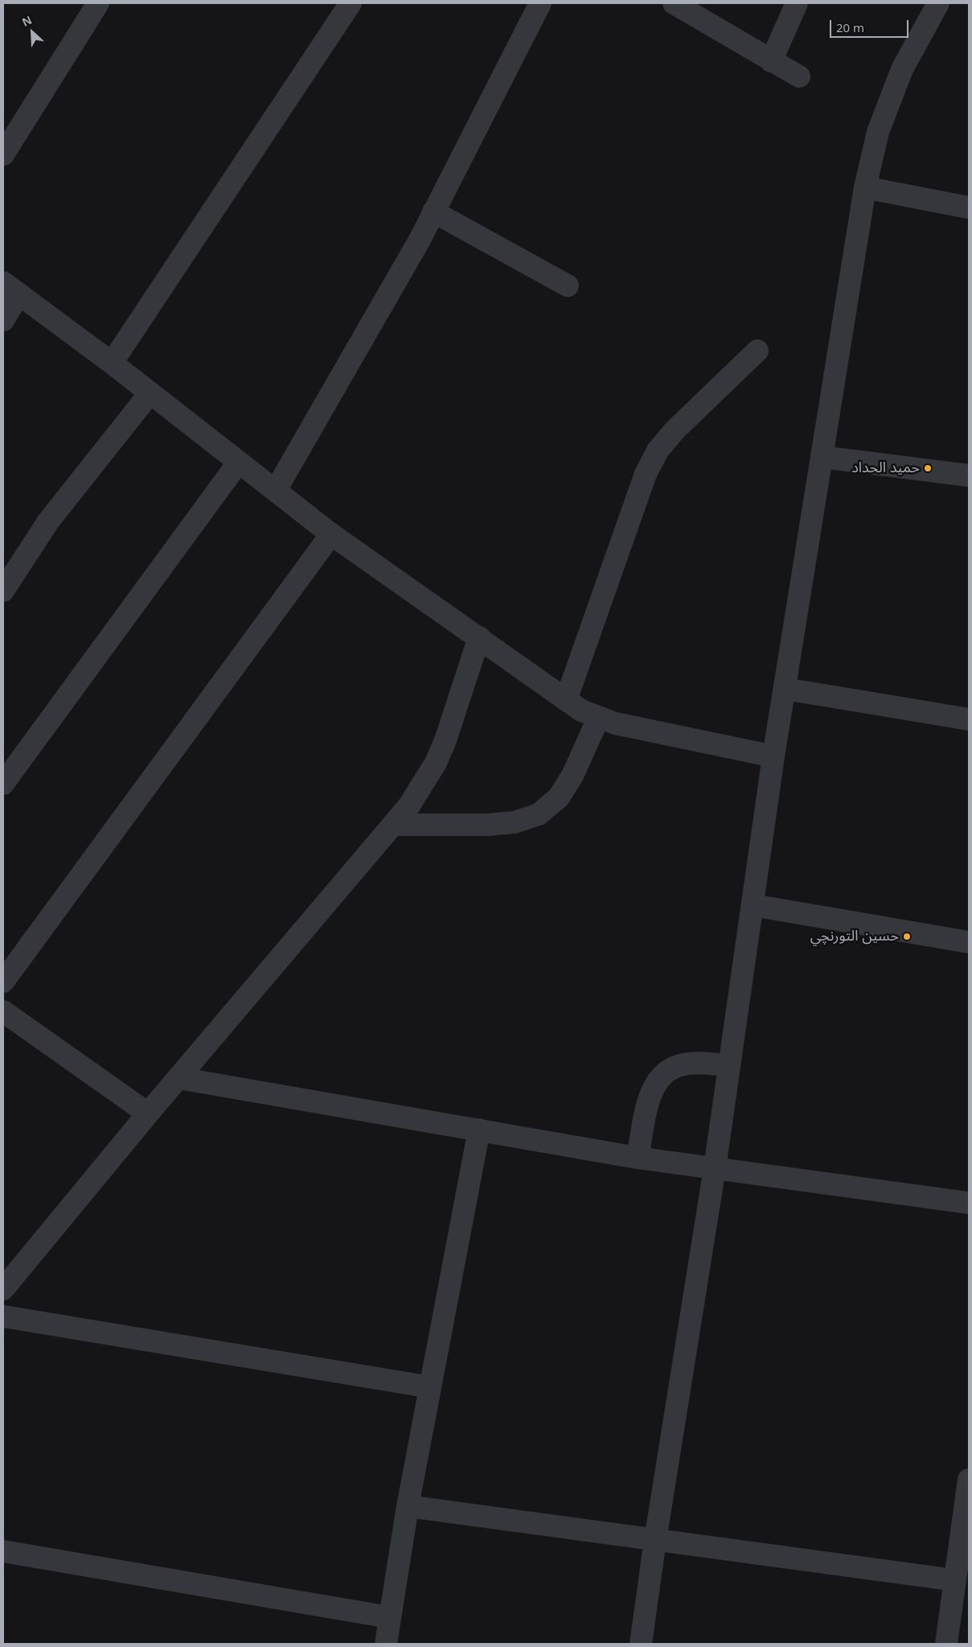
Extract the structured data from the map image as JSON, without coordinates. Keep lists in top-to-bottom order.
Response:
{
  "places": ["حميد الحداد", "حسين التورنچي"],
  "scale_bar": "20 m",
  "north": "top left"
}
